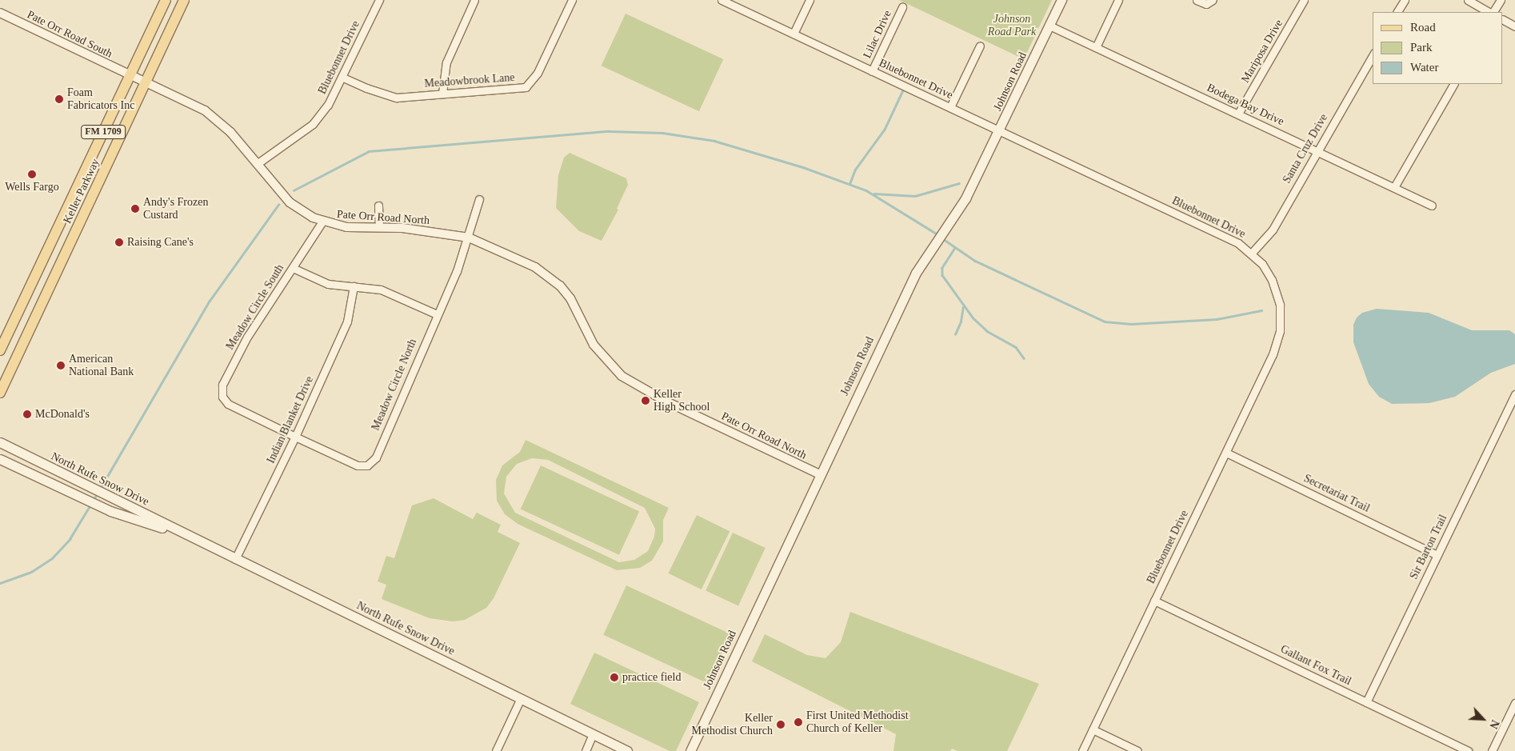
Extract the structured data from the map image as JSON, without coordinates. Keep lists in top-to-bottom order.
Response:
{
  "streets": {
    "main road": [
      "Johnson Road",
      "FM 1709",
      "Keller Parkway",
      "North Rufe Snow Drive"
    ],
    "street": [
      "Pate Orr Road South",
      "Lilac Drive",
      "Mariposa Drive",
      "Bluebonnet Drive",
      "Meadowbrook Lane",
      "Bodega Bay Drive",
      "Santa Cruz Drive",
      "Pate Orr Road North",
      "Meadow Circle South",
      "Meadow Circle North",
      "Indian Blanket Drive",
      "Secretariat Trail",
      "Sir Barton Trail",
      "Gallant Fox Trail"
    ]
  },
  "crossings": [
    ["Pate Orr Road South", "Keller Parkway"],
    ["Pate Orr Road South", "Pate Orr Road North"],
    ["Lilac Drive", "Bluebonnet Drive"],
    ["Mariposa Drive", "Bodega Bay Drive"],
    ["Bluebonnet Drive", "Meadowbrook Lane"],
    ["Bluebonnet Drive", "Johnson Road"],
    ["Bluebonnet Drive", "Santa Cruz Drive"],
    ["Bluebonnet Drive", "Pate Orr Road North"],
    ["Bluebonnet Drive", "Secretariat Trail"],
    ["Bluebonnet Drive", "Gallant Fox Trail"],
    ["Johnson Road", "Bodega Bay Drive"],
    ["Johnson Road", "Pate Orr Road North"],
    ["Bodega Bay Drive", "Santa Cruz Drive"],
    ["Keller Parkway", "Pate Orr Road North"],
    ["Pate Orr Road North", "Meadow Circle South"],
    ["Pate Orr Road North", "Meadow Circle North"],
    ["Meadow Circle South", "Meadow Circle North"],
    ["Meadow Circle South", "Indian Blanket Drive"],
    ["Meadow Circle North", "Indian Blanket Drive"],
    ["Indian Blanket Drive", "North Rufe Snow Drive"],
    ["Secretariat Trail", "Sir Barton Trail"],
    ["Sir Barton Trail", "Gallant Fox Trail"]
  ],
  "parks": ["Johnson Road Park"],
  "places": [
    "Foam Fabricators Inc",
    "Wells Fargo",
    "Andy's Frozen Custard",
    "Raising Cane's",
    "American National Bank",
    "Keller High School",
    "McDonald's",
    "practice field",
    "First United Methodist Church of Keller",
    "Keller Methodist Church"
  ],
  "legend": ["Road", "Park", "Water"],
  "north": "bottom right"
}
